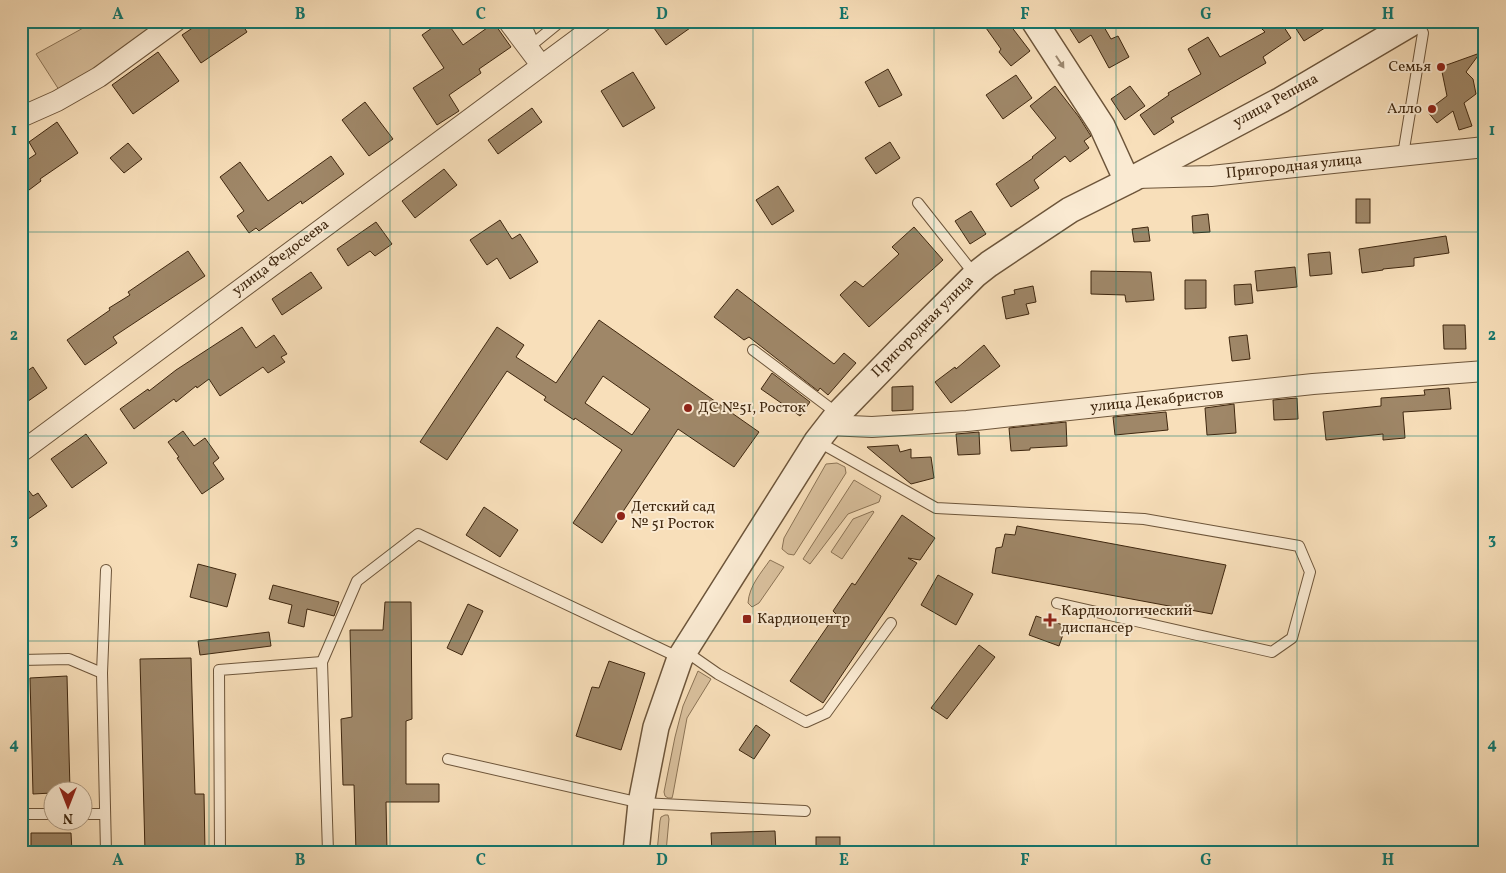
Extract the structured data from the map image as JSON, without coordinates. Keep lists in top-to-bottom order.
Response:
{
  "streets": {
    "street": [
      "улица Репина",
      "Пригородная улица",
      "улица Федосеева",
      "улица Декабристов"
    ]
  },
  "crossings": [
    ["улица Репина", "Пригородная улица"],
    ["Пригородная улица", "улица Декабристов"]
  ],
  "places": {
    "other": [
      "Семья",
      "Алло",
      "ДС №51, Росток",
      "Детский сад № 51 Росток"
    ],
    "transit": ["Кардиоцентр"],
    "health": ["Кардиологический диспансер"]
  },
  "north": "bottom",
  "grid": {
    "columns": [
      "A",
      "B",
      "C",
      "D",
      "E",
      "F",
      "G",
      "H"
    ],
    "rows": [
      "1",
      "2",
      "3",
      "4"
    ]
  }
}
